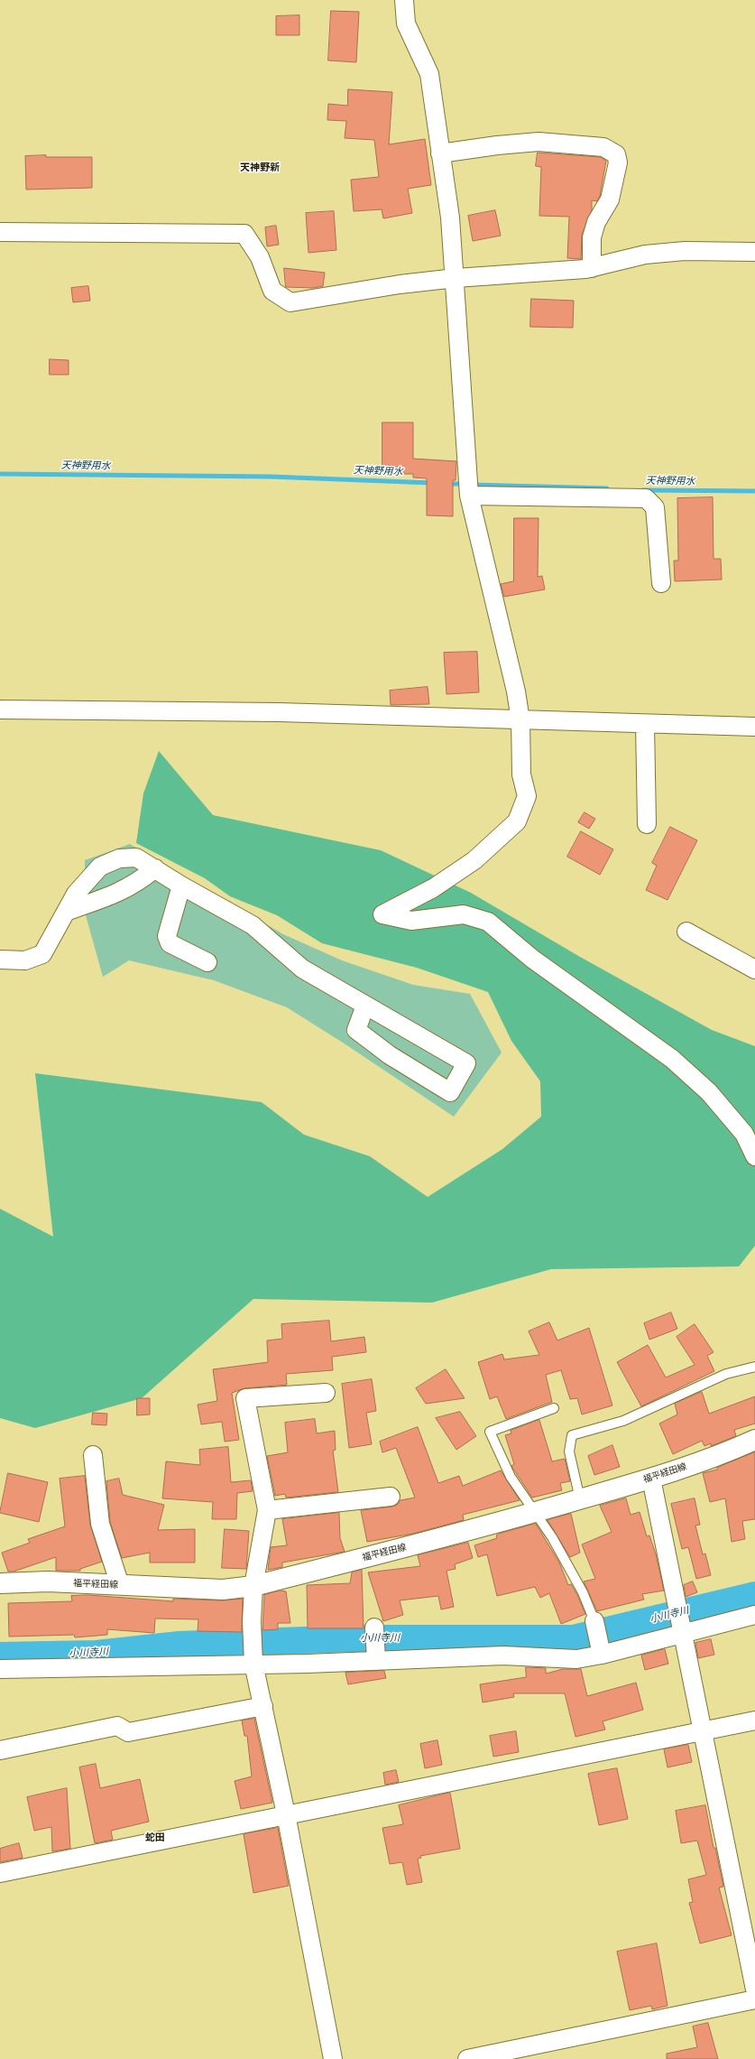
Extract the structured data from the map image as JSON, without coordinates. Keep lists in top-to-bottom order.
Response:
{
  "streets": {
    "main road": ["福平経田線"]
  },
  "districts": ["天神野新", "蛇田"],
  "water": ["天神野用水", "小川寺川"]
}
